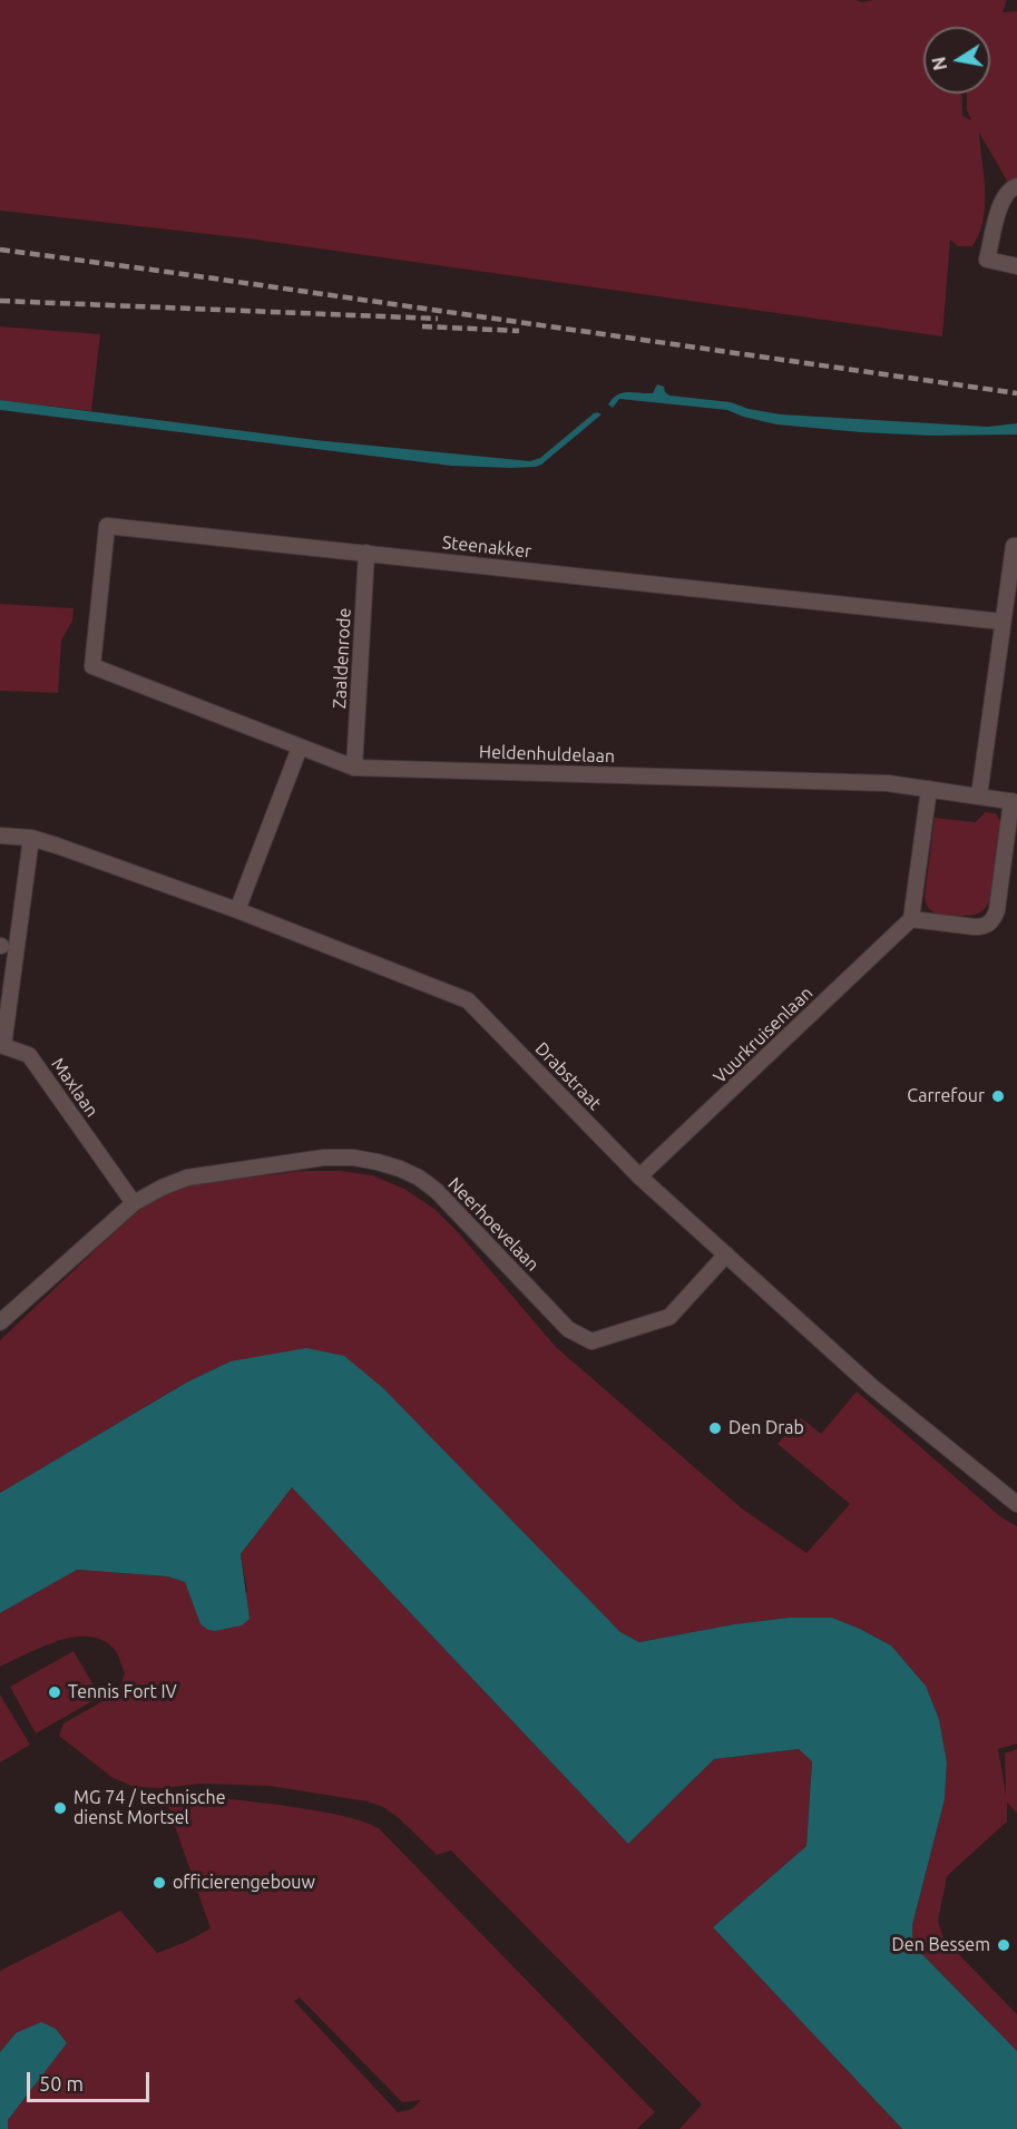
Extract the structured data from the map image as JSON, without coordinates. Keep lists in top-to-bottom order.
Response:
{
  "streets": {
    "street": [
      "Steenakker",
      "Zaaldenrode",
      "Heldenhuldelaan",
      "Vuurkruisenlaan",
      "Drabstraat",
      "Maxlaan",
      "Neerhoevelaan"
    ]
  },
  "crossings": [
    ["Steenakker", "Zaaldenrode"],
    ["Steenakker", "Heldenhuldelaan"],
    ["Zaaldenrode", "Heldenhuldelaan"],
    ["Vuurkruisenlaan", "Drabstraat"],
    ["Drabstraat", "Maxlaan"],
    ["Drabstraat", "Neerhoevelaan"],
    ["Maxlaan", "Neerhoevelaan"]
  ],
  "places": [
    "Carrefour",
    "Den Drab",
    "Tennis Fort IV",
    "MG 74 / technische dienst Mortsel",
    "officierengebouw",
    "Den Bessem"
  ],
  "scale_bar": "50 m",
  "north": "left"
}
